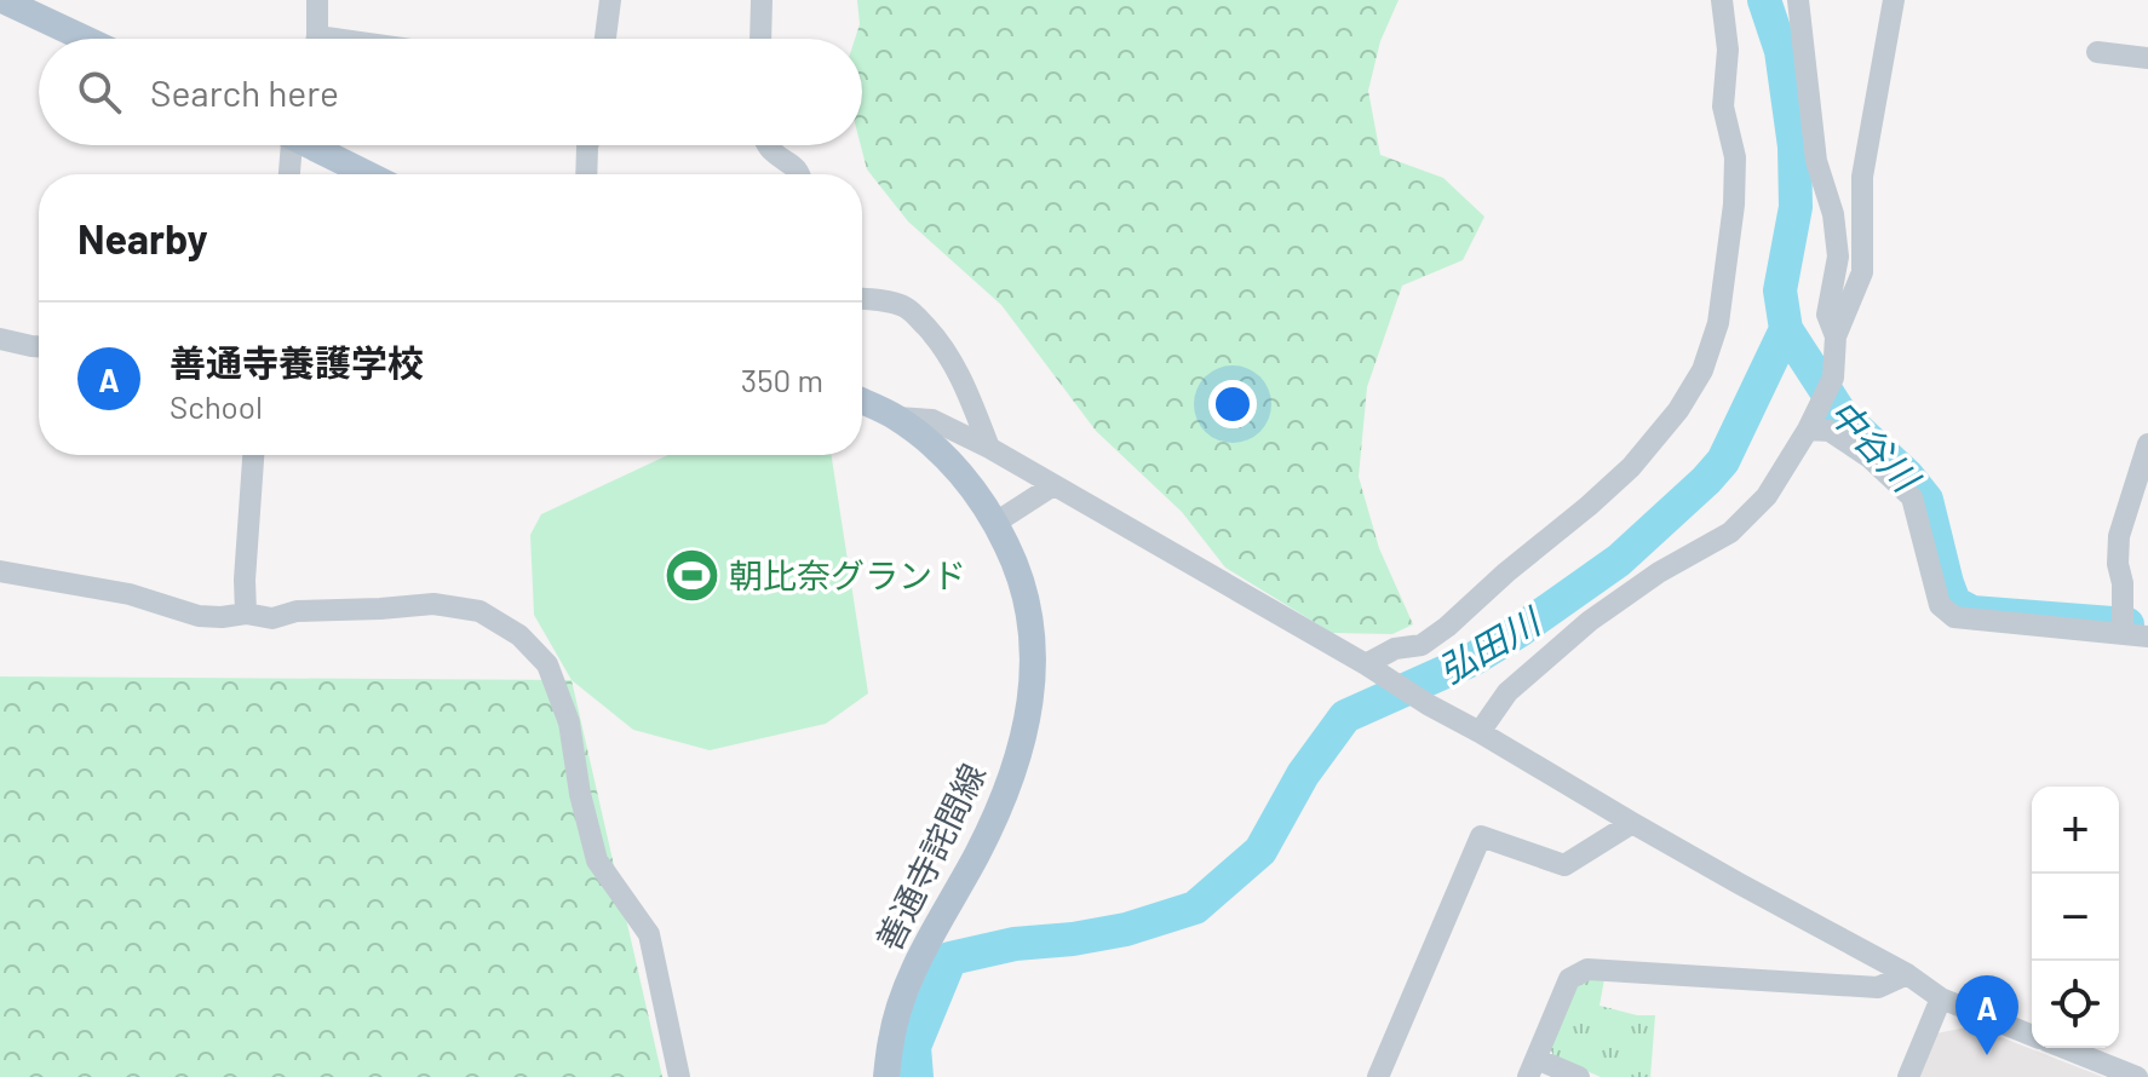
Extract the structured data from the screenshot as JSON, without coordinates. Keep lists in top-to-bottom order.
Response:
{
  "streets": {
    "main road": ["善通寺詫間線"]
  },
  "water": ["中谷川", "弘田川"],
  "places": {
    "sports": ["朝比奈グランド"]
  },
  "page": {
    "search": "Search here",
    "heading": "Nearby",
    "list": [
      {
        "mark": "A",
        "name": "善通寺養護学校",
        "note": "School",
        "value": "350 m"
      }
    ],
    "map_buttons": ["+", "−"],
    "pins": "A"
  }
}
